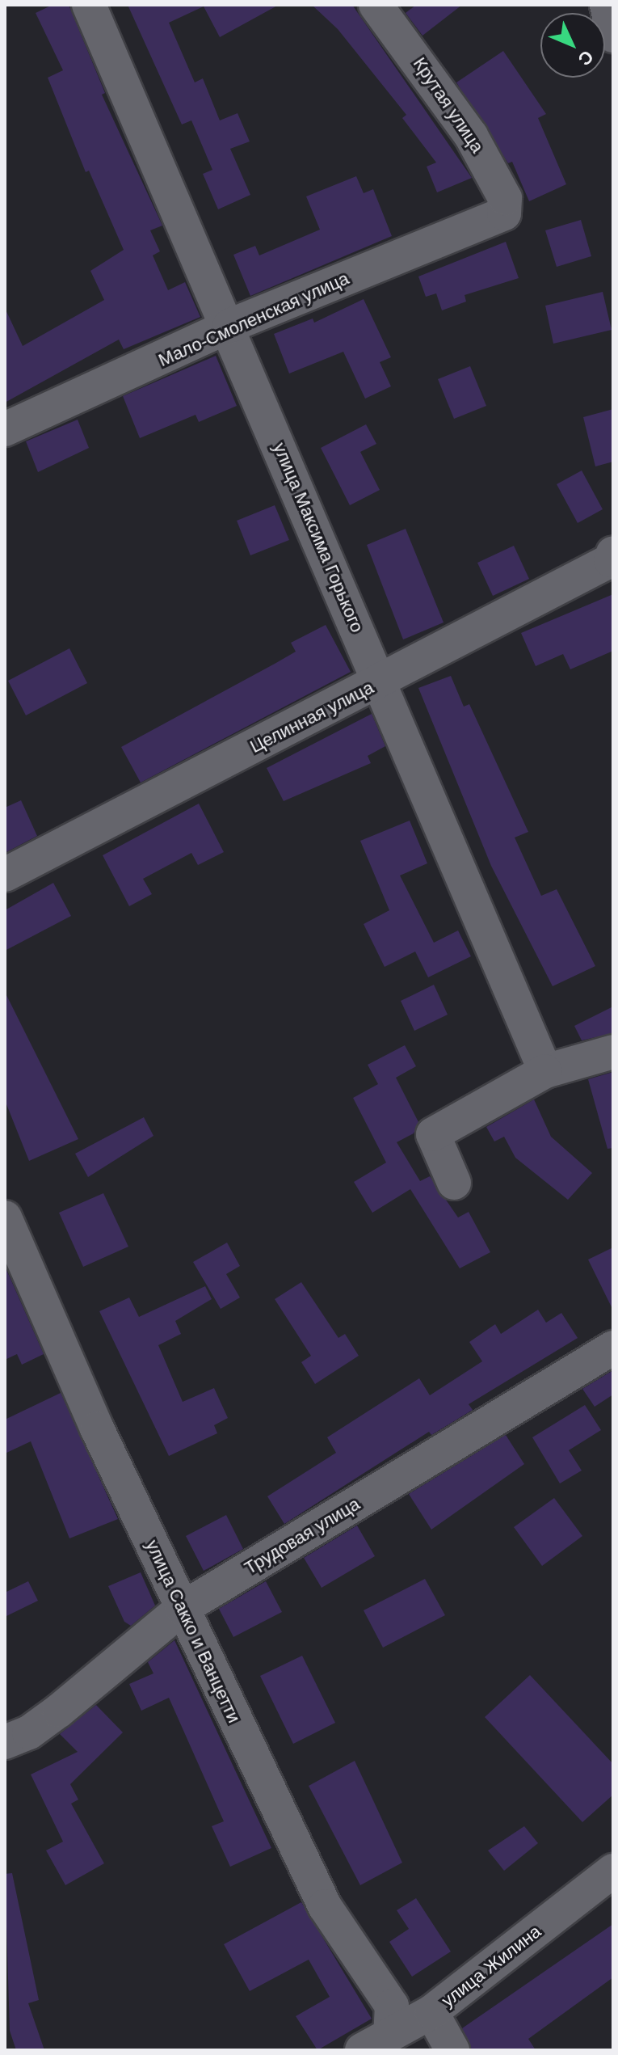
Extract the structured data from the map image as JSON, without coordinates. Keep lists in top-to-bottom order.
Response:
{
  "streets": {
    "street": [
      "Крутая улица",
      "Мало-Смоленская улица",
      "улица Максима Горького",
      "Целинная улица",
      "Трудовая улица",
      "улица Сакко и Ванцетти",
      "улица Жилина"
    ]
  },
  "crossings": [
    ["Крутая улица", "Мало-Смоленская улица"],
    ["Мало-Смоленская улица", "улица Максима Горького"],
    ["улица Максима Горького", "Целинная улица"],
    ["Трудовая улица", "улица Сакко и Ванцетти"],
    ["улица Сакко и Ванцетти", "улица Жилина"]
  ],
  "north": "bottom right"
}
